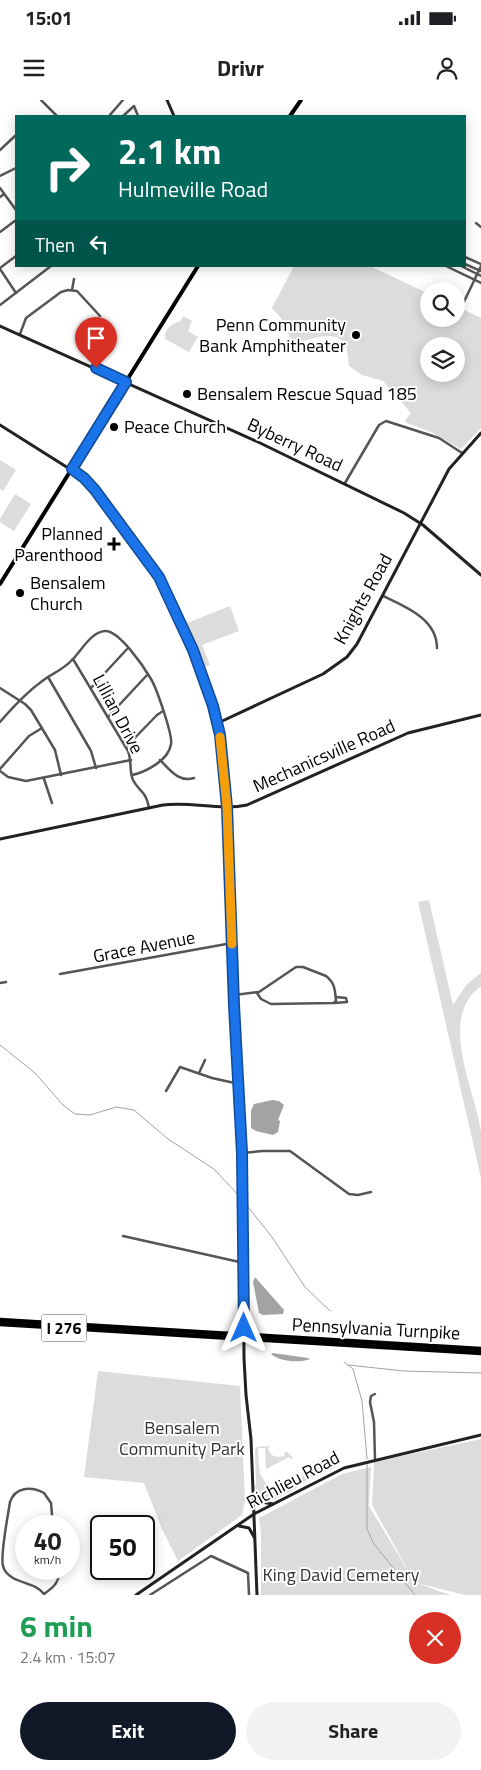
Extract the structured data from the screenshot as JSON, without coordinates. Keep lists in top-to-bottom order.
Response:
{
  "streets": {
    "highway": ["I 276", "Pennsylvania Turnpike"],
    "main road": [
      "Byberry Road",
      "Knights Road",
      "Mechanicsville Road",
      "Richlieu Road"
    ],
    "street": ["Lillian Drive", "Grace Avenue"]
  },
  "crossings": [
    ["Byberry Road", "Knights Road"],
    ["Lillian Drive", "Mechanicsville Road"]
  ],
  "parks": ["Bensalem Community Park", "King David Cemetery"],
  "places": {
    "other": [
      "Penn Community Bank Amphitheater",
      "Bensalem Rescue Squad 185",
      "Peace Church",
      "Bensalem Church"
    ],
    "health": ["Planned Parenthood"]
  },
  "page": {
    "status": "15:01",
    "header": "Drivr",
    "turn": ["2.1 km", "Hulmeville Road"],
    "then": "Then",
    "speed": "40 km/h",
    "limit": "50",
    "heading": ["6 min", "2.4 km · 15:07"],
    "buttons": ["Exit", "Share"]
  }
}
